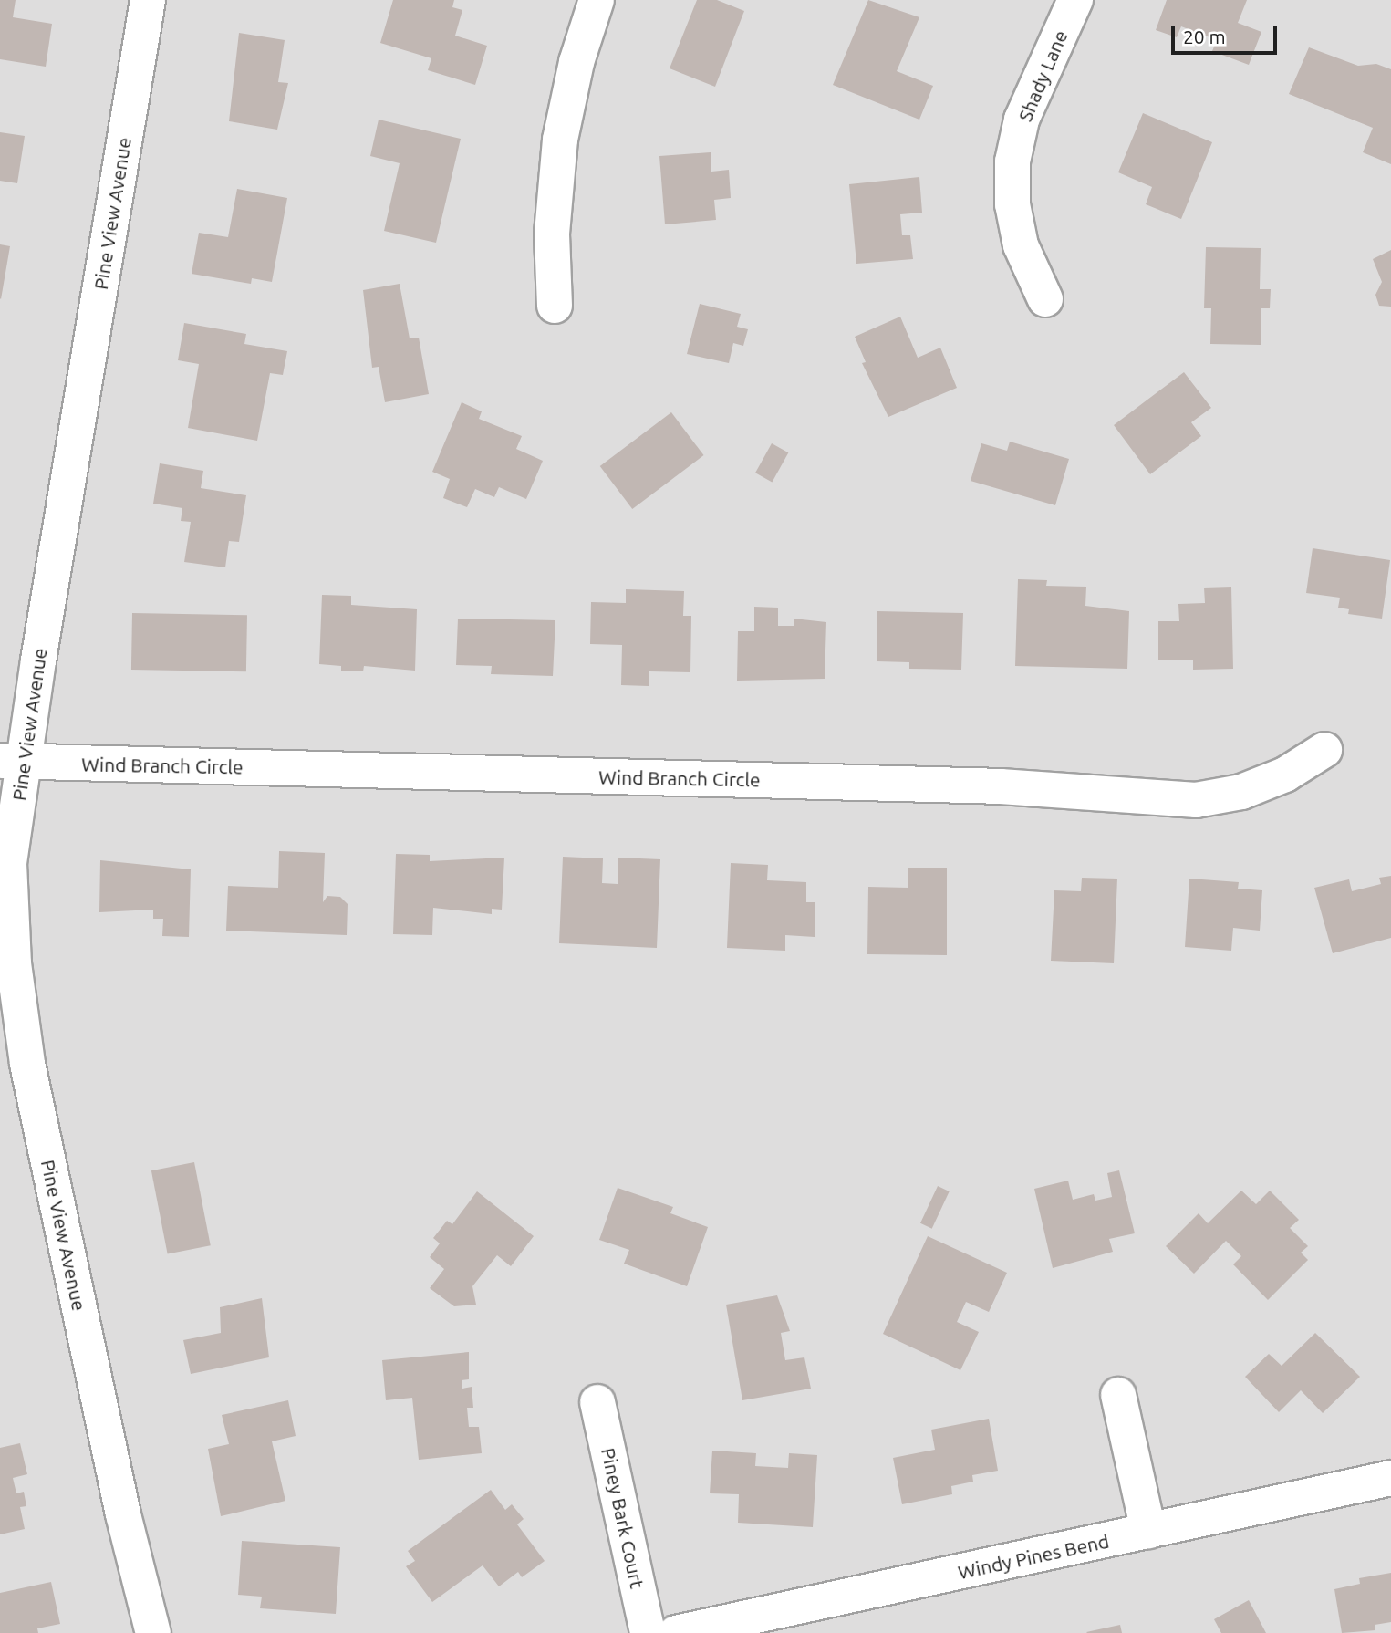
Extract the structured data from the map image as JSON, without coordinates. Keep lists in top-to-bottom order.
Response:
{
  "streets": {
    "street": [
      "Shady Lane",
      "Pine View Avenue",
      "Wind Branch Circle",
      "Piney Bark Court",
      "Windy Pines Bend"
    ]
  },
  "crossings": [
    ["Pine View Avenue", "Wind Branch Circle"]
  ],
  "scale_bar": "20 m"
}
